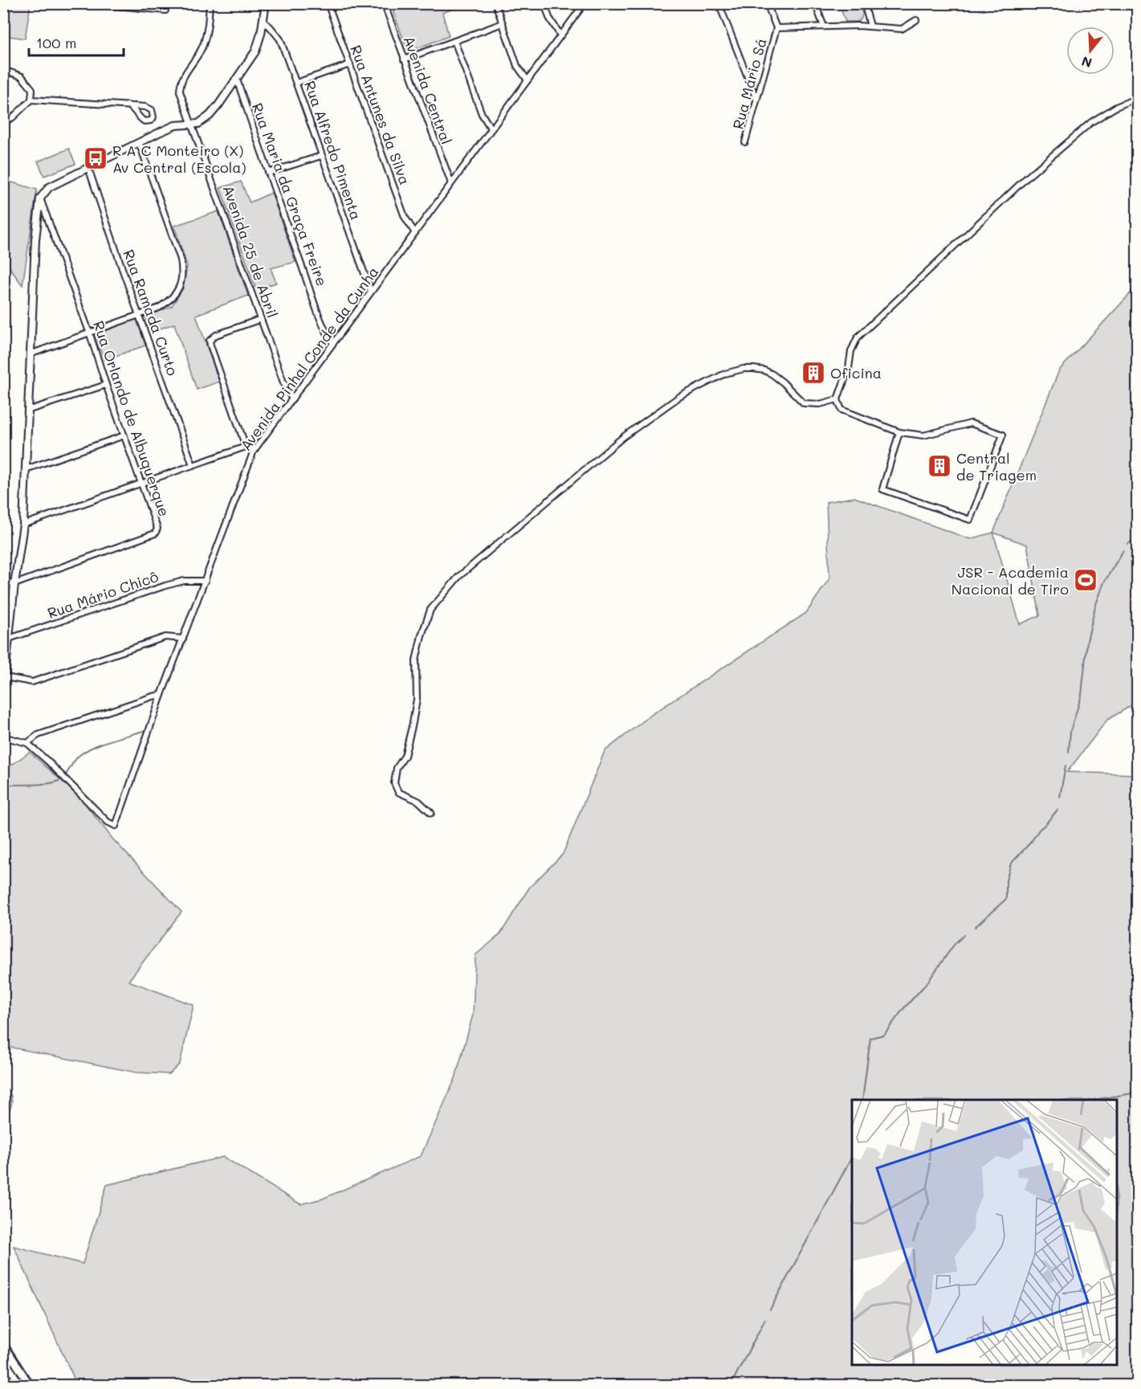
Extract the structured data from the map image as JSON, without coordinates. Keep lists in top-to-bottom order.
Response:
{
  "streets": {
    "street": [
      "Rua Mário Sá",
      "Avenida Central",
      "Rua Antunes da Silva",
      "Rua Alfredo Pimenta",
      "Rua Maria da Graça Freire",
      "Avenida 25 de Abril",
      "Rua Ramada Curto",
      "Avenida Pinhal Conde da Cunha",
      "Rua Orlando de Albuquerque",
      "Rua Mário Chicô"
    ]
  },
  "crossings": [
    ["Avenida Central", "Avenida Pinhal Conde da Cunha"],
    ["Rua Antunes da Silva", "Avenida Pinhal Conde da Cunha"],
    ["Rua Alfredo Pimenta", "Avenida Pinhal Conde da Cunha"],
    ["Rua Maria da Graça Freire", "Avenida Pinhal Conde da Cunha"],
    ["Avenida 25 de Abril", "Avenida Pinhal Conde da Cunha"],
    ["Avenida Pinhal Conde da Cunha", "Rua Mário Chicô"]
  ],
  "places": {
    "bus stop": ["R A C Monteiro (X) Av Central (Escola)"],
    "building": ["Oficina", "Central de Triagem"],
    "sports": ["JSR - Academia Nacional de Tiro"]
  },
  "scale_bar": "100 m",
  "north": "bottom"
}
